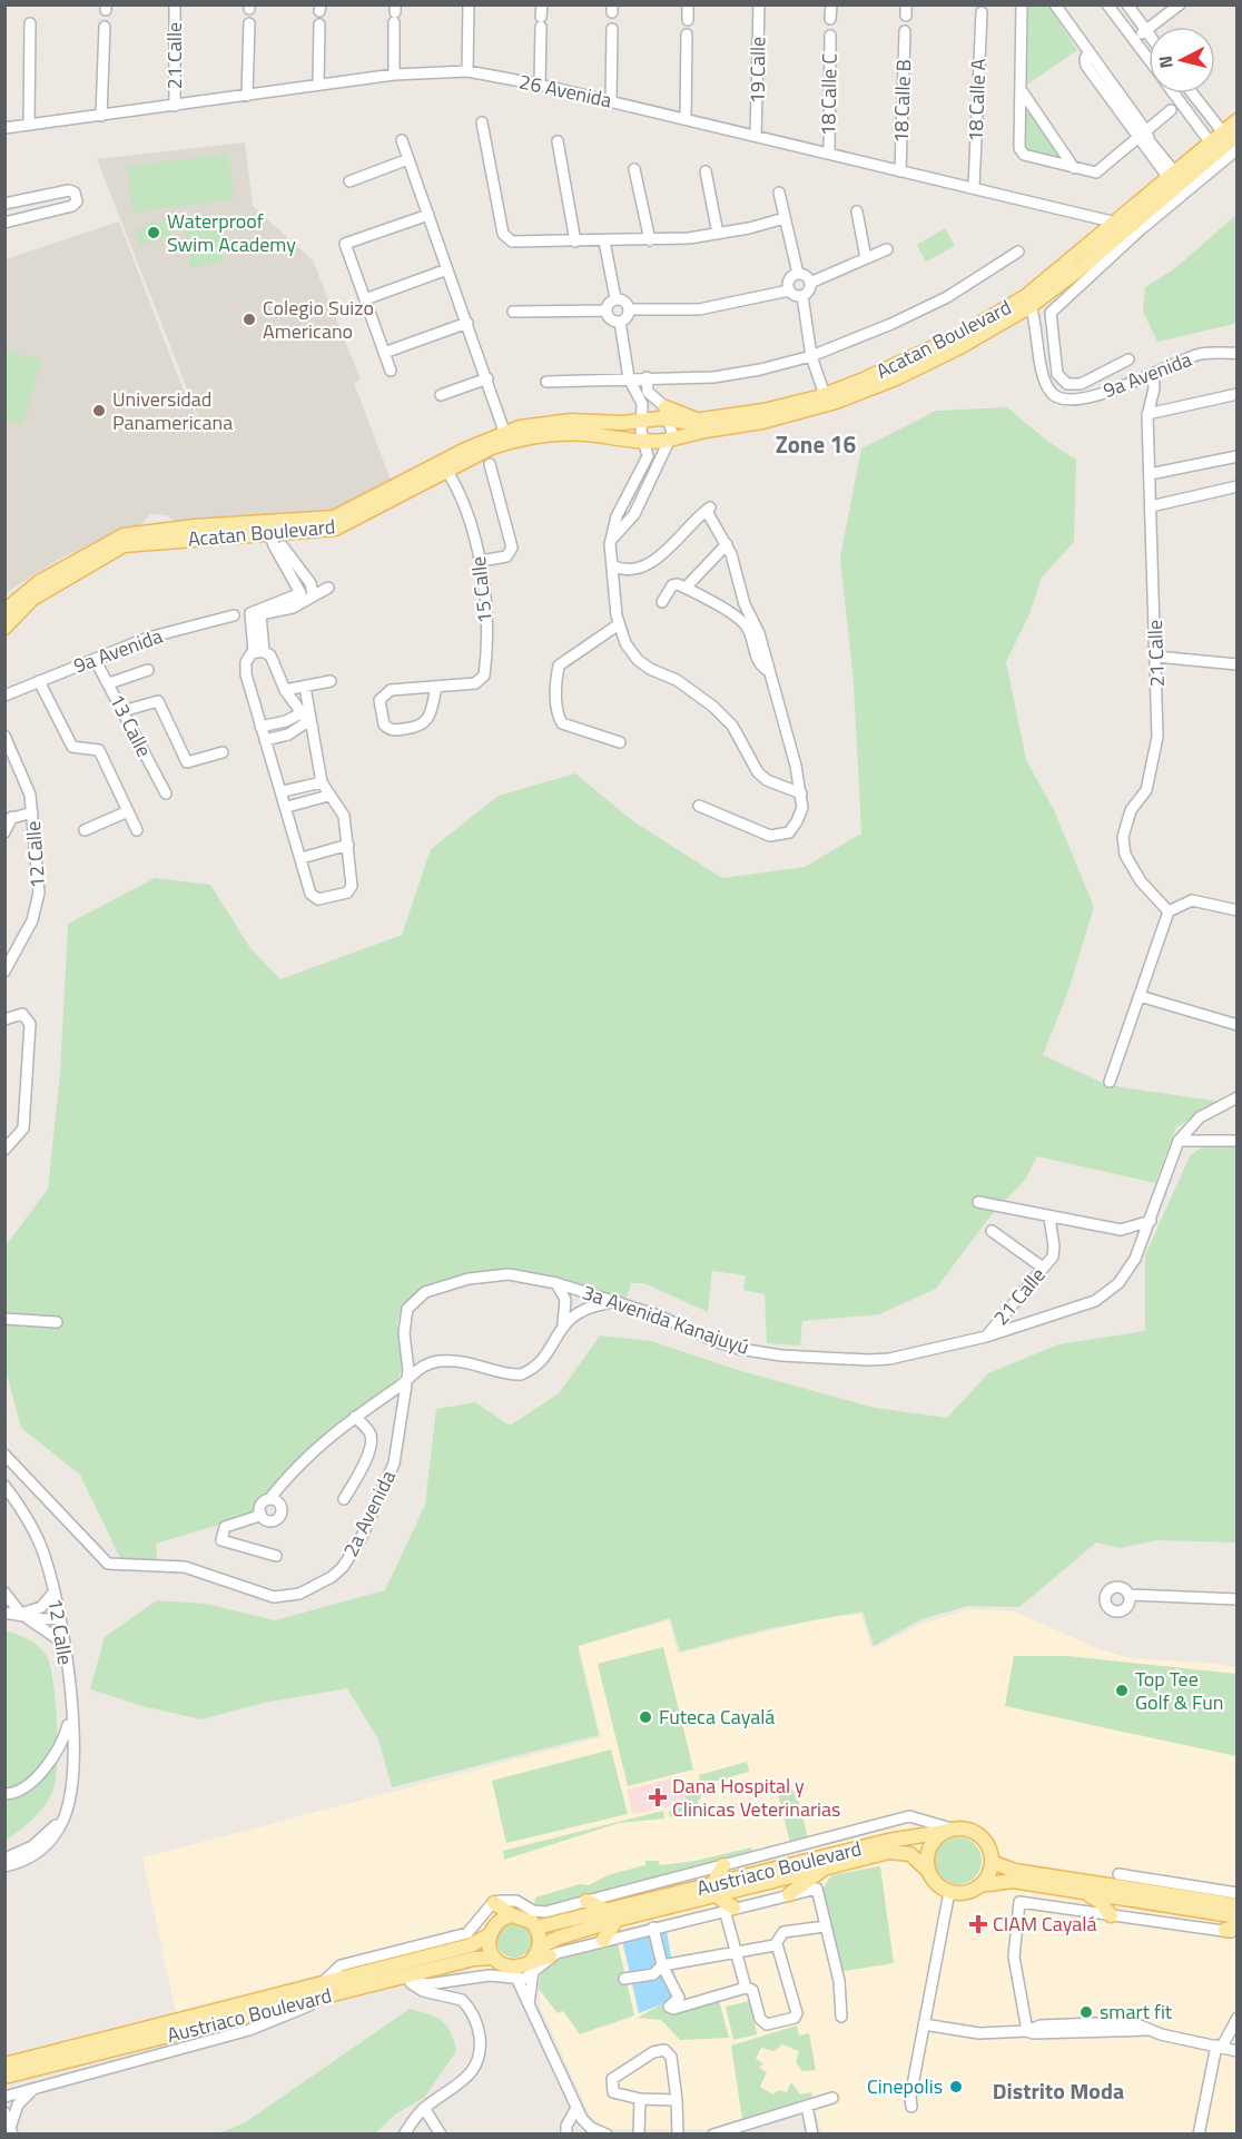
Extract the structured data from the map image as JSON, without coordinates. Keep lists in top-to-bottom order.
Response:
{
  "streets": {
    "main road": ["Acatan Boulevard", "Austriaco Boulevard"],
    "street": [
      "21 Calle",
      "19 Calle",
      "26 Avenida",
      "18 Calle C",
      "18 Calle A",
      "18 Calle B",
      "9a Avenida",
      "15 Calle",
      "13 Calle",
      "12 Calle",
      "3a Avenida Kanajuyú",
      "2a Avenida"
    ]
  },
  "crossings": [
    ["21 Calle", "26 Avenida"],
    ["21 Calle", "9a Avenida"],
    ["21 Calle", "3a Avenida Kanajuyú"],
    ["19 Calle", "26 Avenida"],
    ["26 Avenida", "18 Calle C"],
    ["26 Avenida", "18 Calle A"],
    ["26 Avenida", "18 Calle B"],
    ["26 Avenida", "Acatan Boulevard"],
    ["Acatan Boulevard", "9a Avenida"],
    ["Acatan Boulevard", "15 Calle"],
    ["9a Avenida", "13 Calle"],
    ["3a Avenida Kanajuyú", "2a Avenida"]
  ],
  "districts": ["Zone 16", "Distrito Moda"],
  "places": {
    "other": [
      "Waterproof Swim Academy",
      "Colegio Suizo Americano",
      "Universidad Panamericana",
      "Top Tee Golf & Fun",
      "Futeca Cayalá",
      "smart fit",
      "Cinepolis"
    ],
    "health": ["Dana Hospital y Clinicas Veterinarias", "CIAM Cayalá"]
  },
  "north": "left"
}
